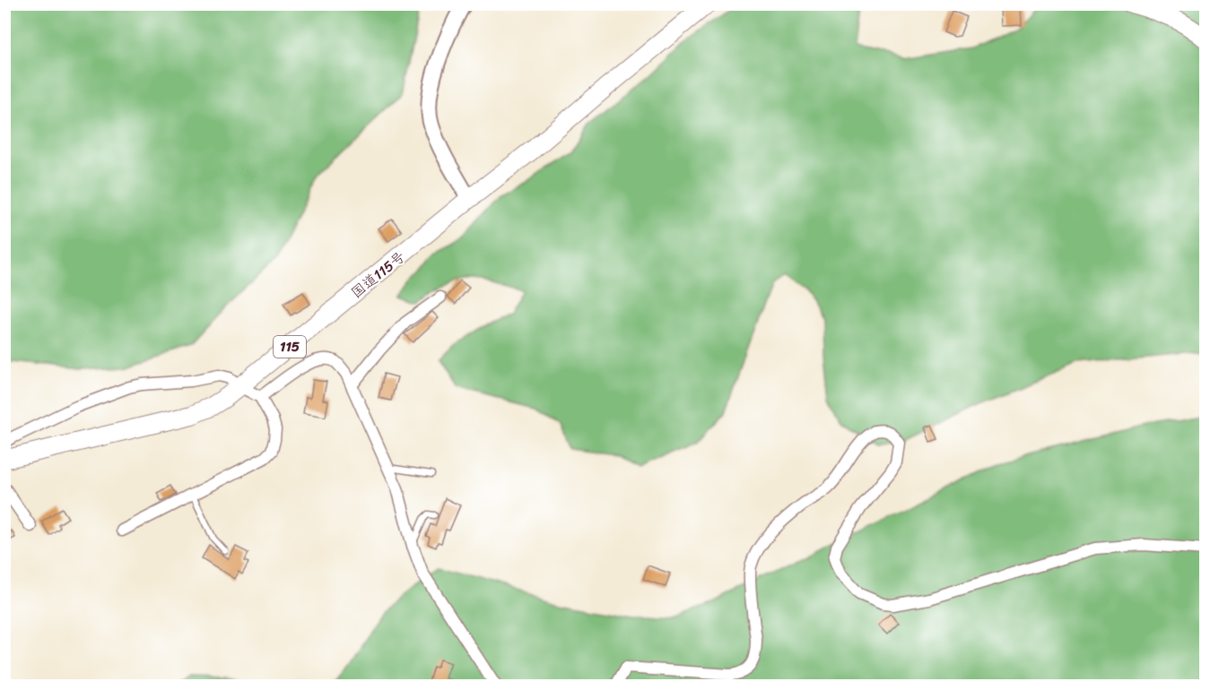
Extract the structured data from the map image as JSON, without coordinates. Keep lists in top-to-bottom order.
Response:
{
  "streets": {
    "highway": ["国道115号", "115"]
  }
}
